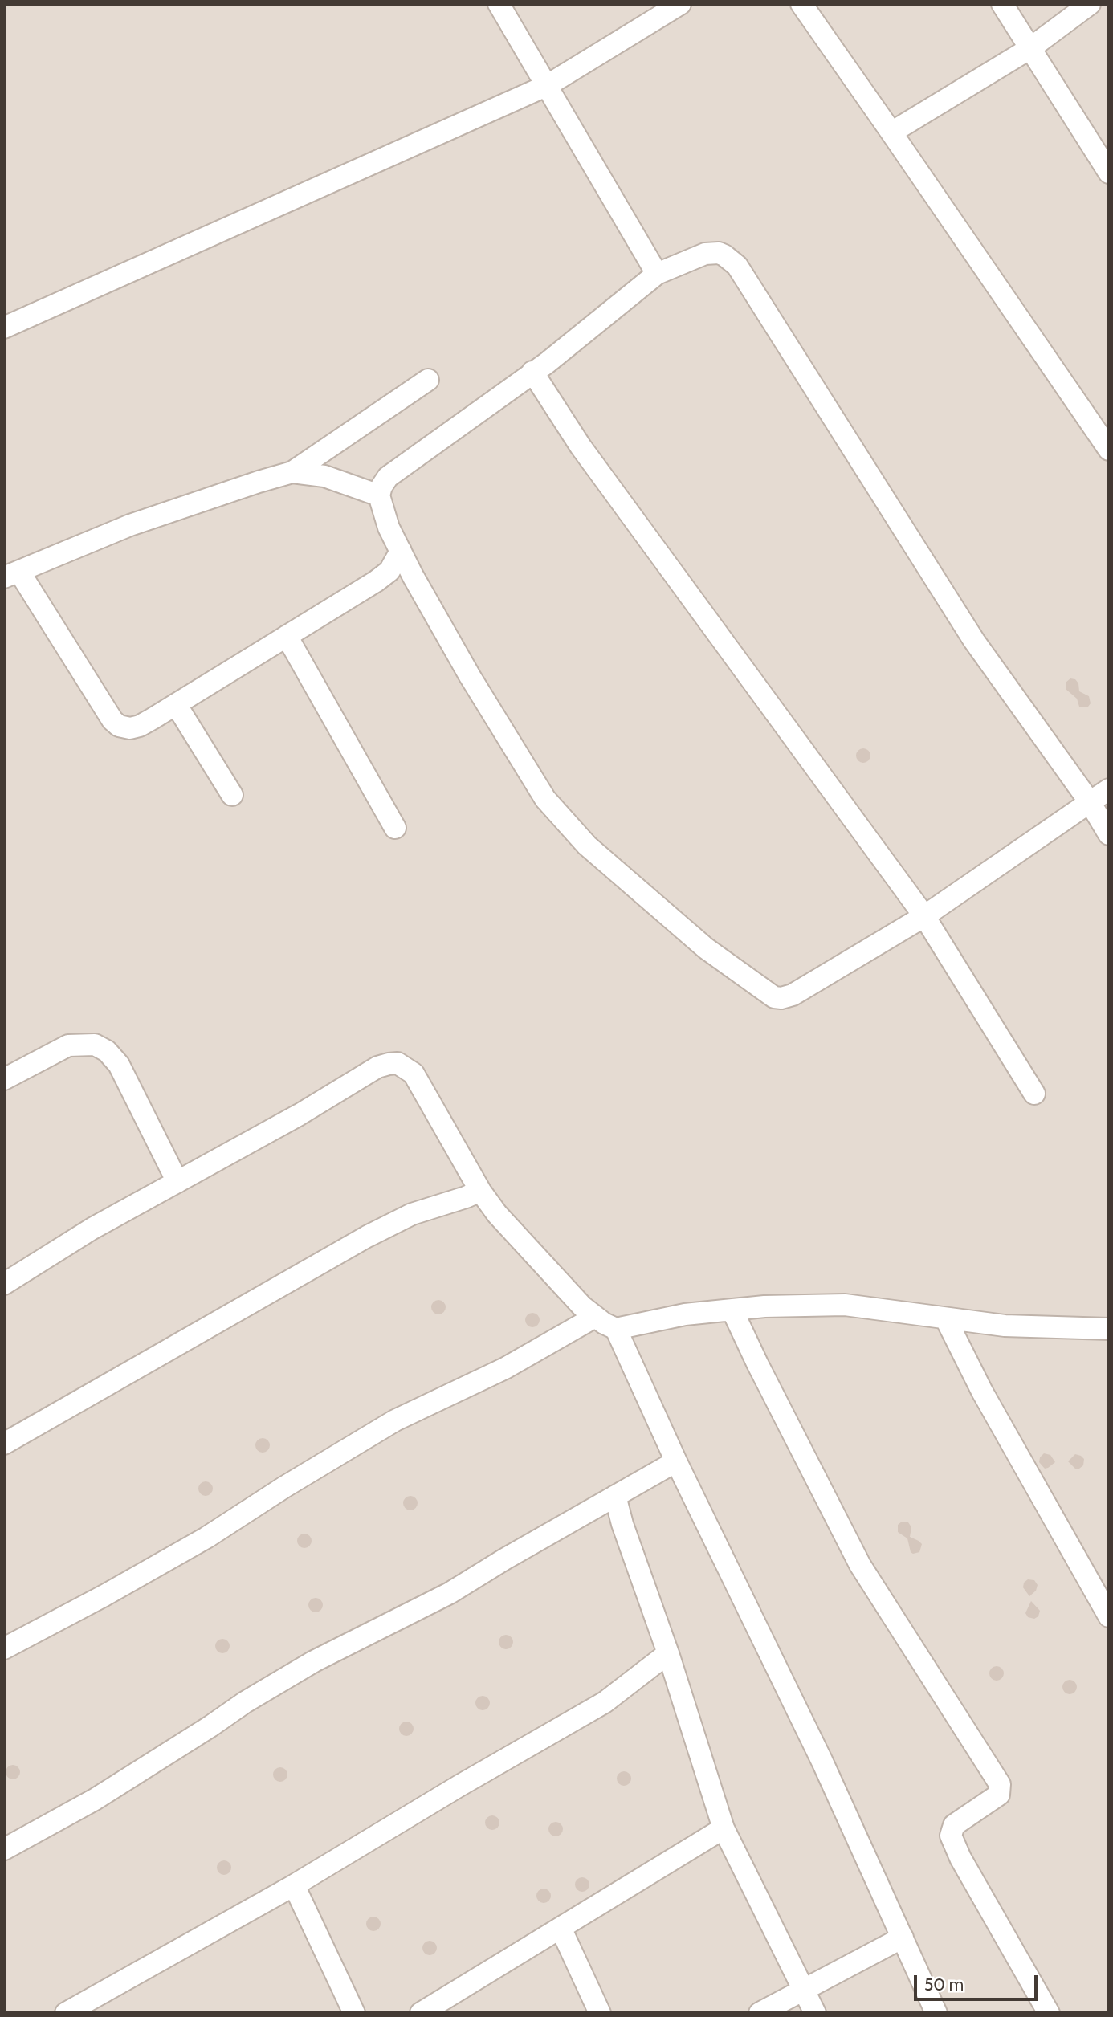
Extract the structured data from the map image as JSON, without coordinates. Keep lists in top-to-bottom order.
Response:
{
  "scale_bar": "50 m"
}
